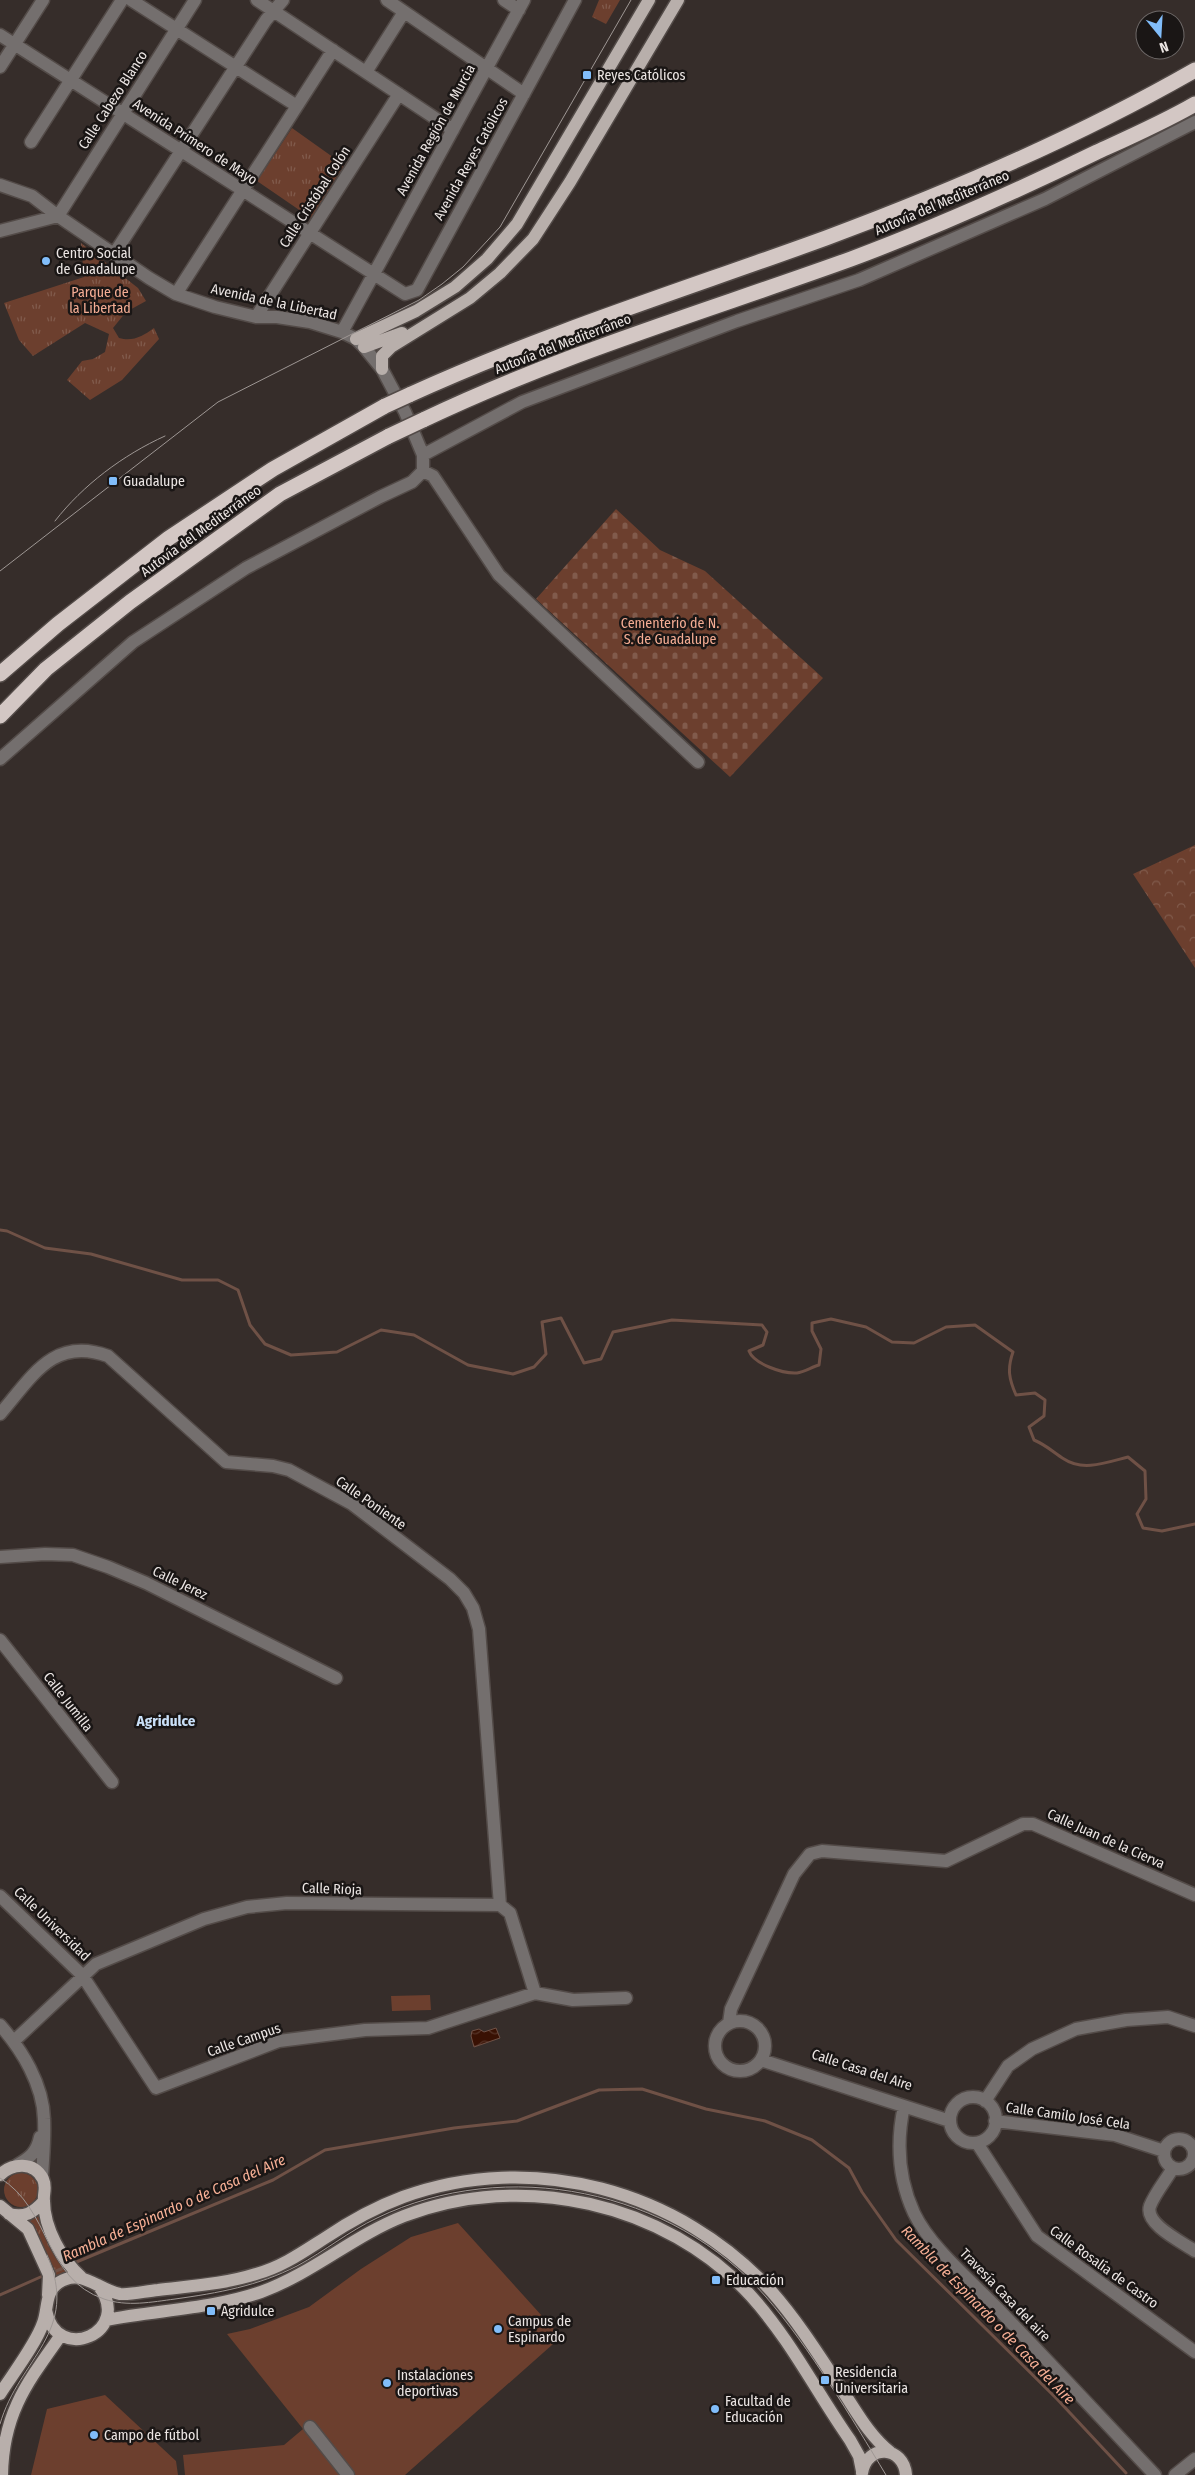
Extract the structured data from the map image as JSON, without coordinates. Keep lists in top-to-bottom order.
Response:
{
  "streets": {
    "highway": ["Autovía del Mediterráneo"],
    "street": [
      "Calle Cabezo Blanco",
      "Avenida Región de Murcia",
      "Avenida Primero de Mayo",
      "Avenida Reyes Católicos",
      "Calle Cristóbal Colón",
      "Avenida de la Libertad",
      "Calle Poniente",
      "Calle Jerez",
      "Calle Jumilla",
      "Calle Juan de la Cierva",
      "Calle Rioja",
      "Calle Universidad",
      "Calle Campus",
      "Calle Casa del Aire",
      "Calle Camilo José Cela",
      "Calle Rosalía de Castro",
      "Travesía Casa del aire"
    ]
  },
  "crossings": [
    ["Calle Cabezo Blanco", "Avenida Primero de Mayo"],
    ["Calle Cabezo Blanco", "Avenida de la Libertad"],
    ["Avenida Región de Murcia", "Avenida Primero de Mayo"],
    ["Avenida Región de Murcia", "Avenida Reyes Católicos"],
    ["Avenida Región de Murcia", "Avenida de la Libertad"],
    ["Avenida Primero de Mayo", "Avenida Reyes Católicos"],
    ["Avenida Primero de Mayo", "Calle Cristóbal Colón"],
    ["Calle Cristóbal Colón", "Avenida de la Libertad"],
    ["Calle Poniente", "Calle Rioja"],
    ["Calle Juan de la Cierva", "Calle Casa del Aire"],
    ["Calle Rioja", "Calle Universidad"],
    ["Calle Rioja", "Calle Campus"],
    ["Calle Universidad", "Calle Campus"],
    ["Calle Casa del Aire", "Calle Camilo José Cela"],
    ["Calle Casa del Aire", "Calle Rosalía de Castro"],
    ["Calle Camilo José Cela", "Calle Rosalía de Castro"]
  ],
  "districts": ["Agridulce"],
  "water": ["Rambla de Espinardo o de Casa del Aire"],
  "parks": ["Parque de la Libertad", "Cementerio de N. S. de Guadalupe"],
  "places": {
    "transit": [
      "Reyes Católicos",
      "Guadalupe",
      "Educación",
      "Agridulce",
      "Residencia Universitaria"
    ],
    "other": [
      "Centro Social de Guadalupe",
      "Campus de Espinardo",
      "Instalaciones deportivas",
      "Facultad de Educación",
      "Campo de fútbol"
    ]
  },
  "north": "bottom"
}
